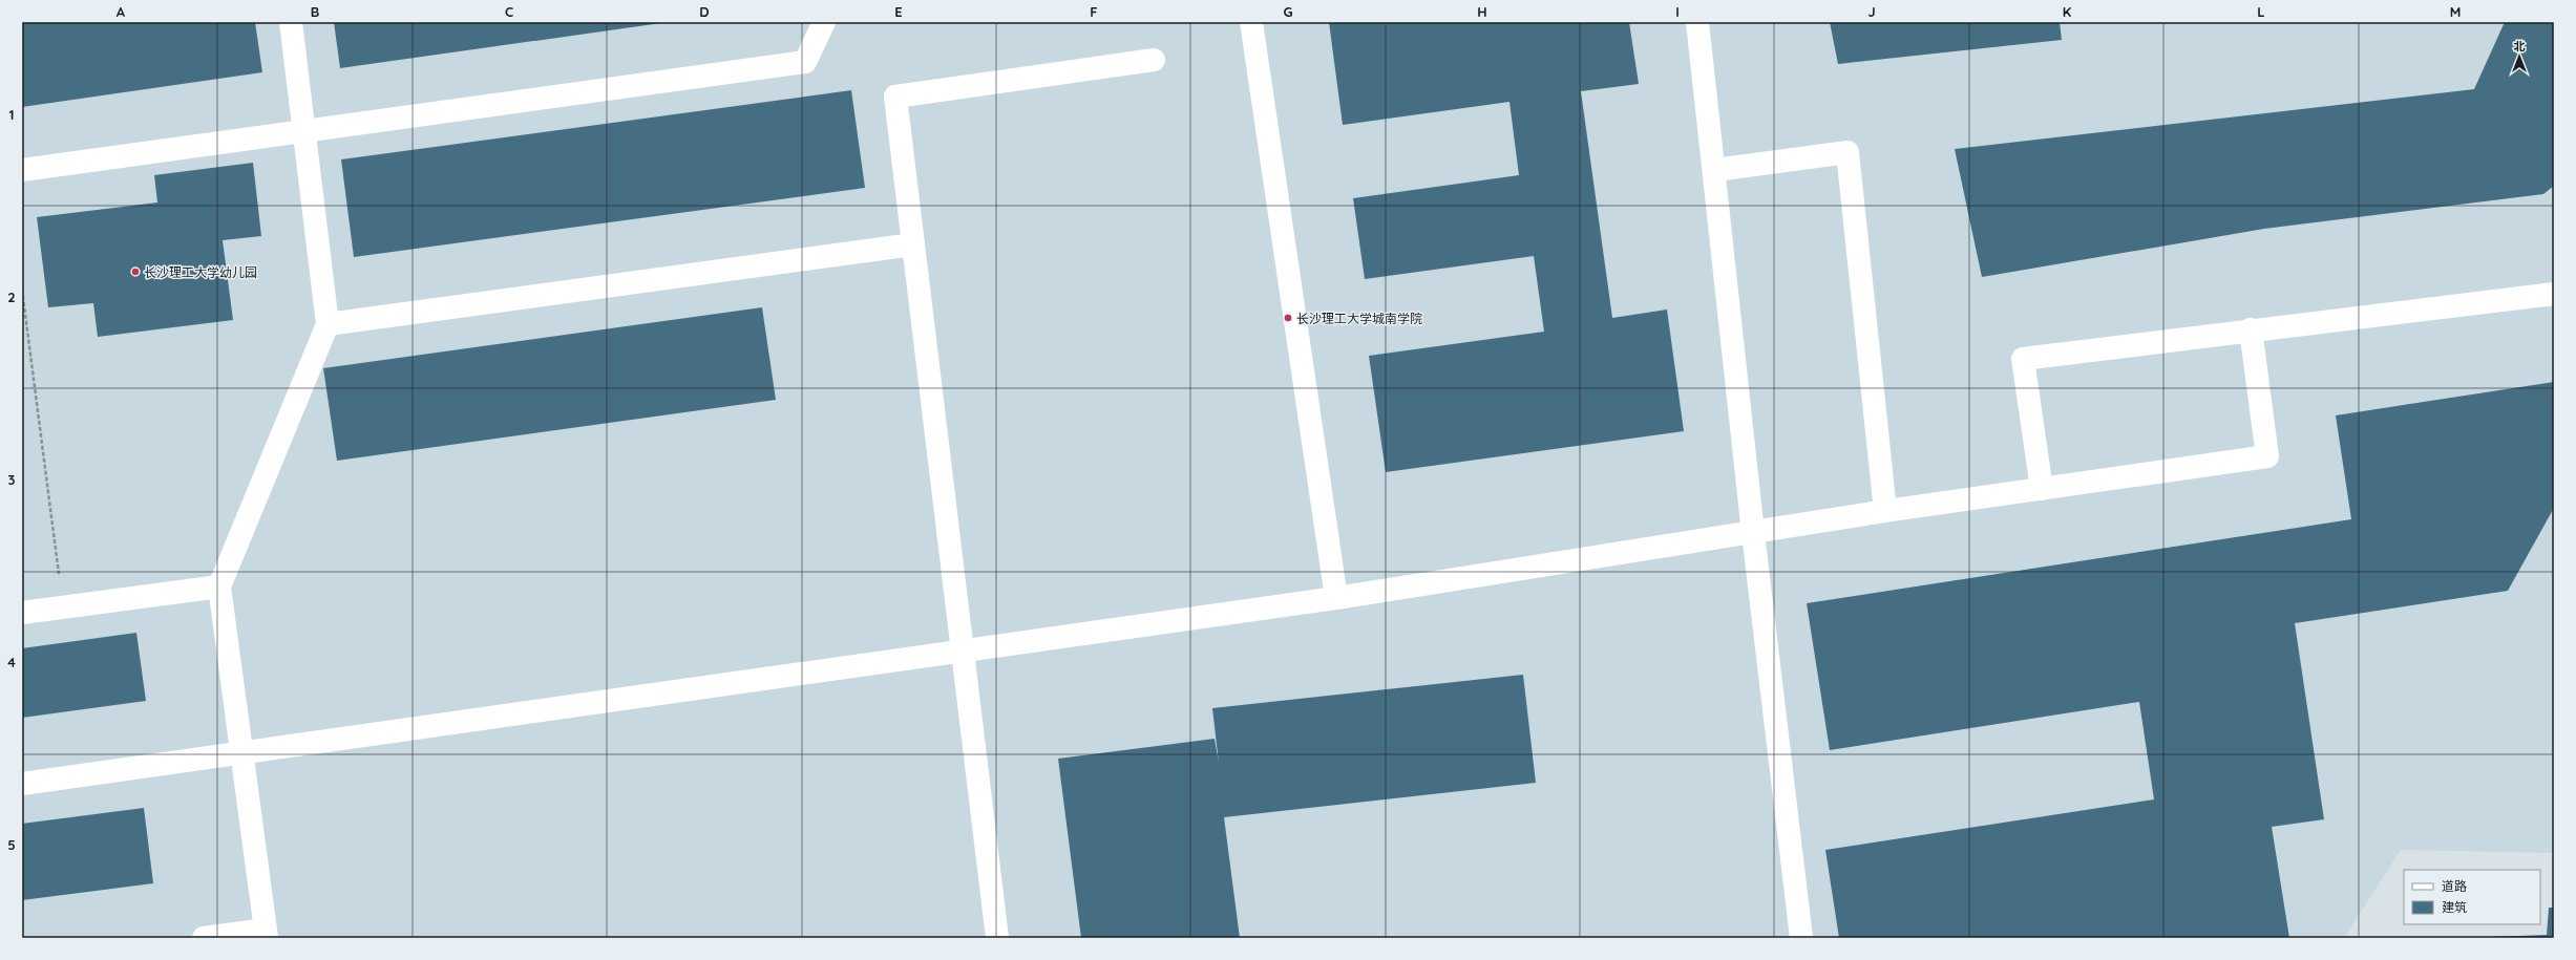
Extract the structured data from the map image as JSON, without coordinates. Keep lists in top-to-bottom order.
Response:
{
  "places": ["长沙理工大学幼儿园", "长沙理工大学城南学院"],
  "legend": ["道路", "建筑"],
  "north": "top",
  "grid": {
    "columns": [
      "A",
      "B",
      "C",
      "D",
      "E",
      "F",
      "G",
      "H",
      "I",
      "J",
      "K",
      "L",
      "M"
    ],
    "rows": [
      "1",
      "2",
      "3",
      "4",
      "5"
    ]
  }
}
